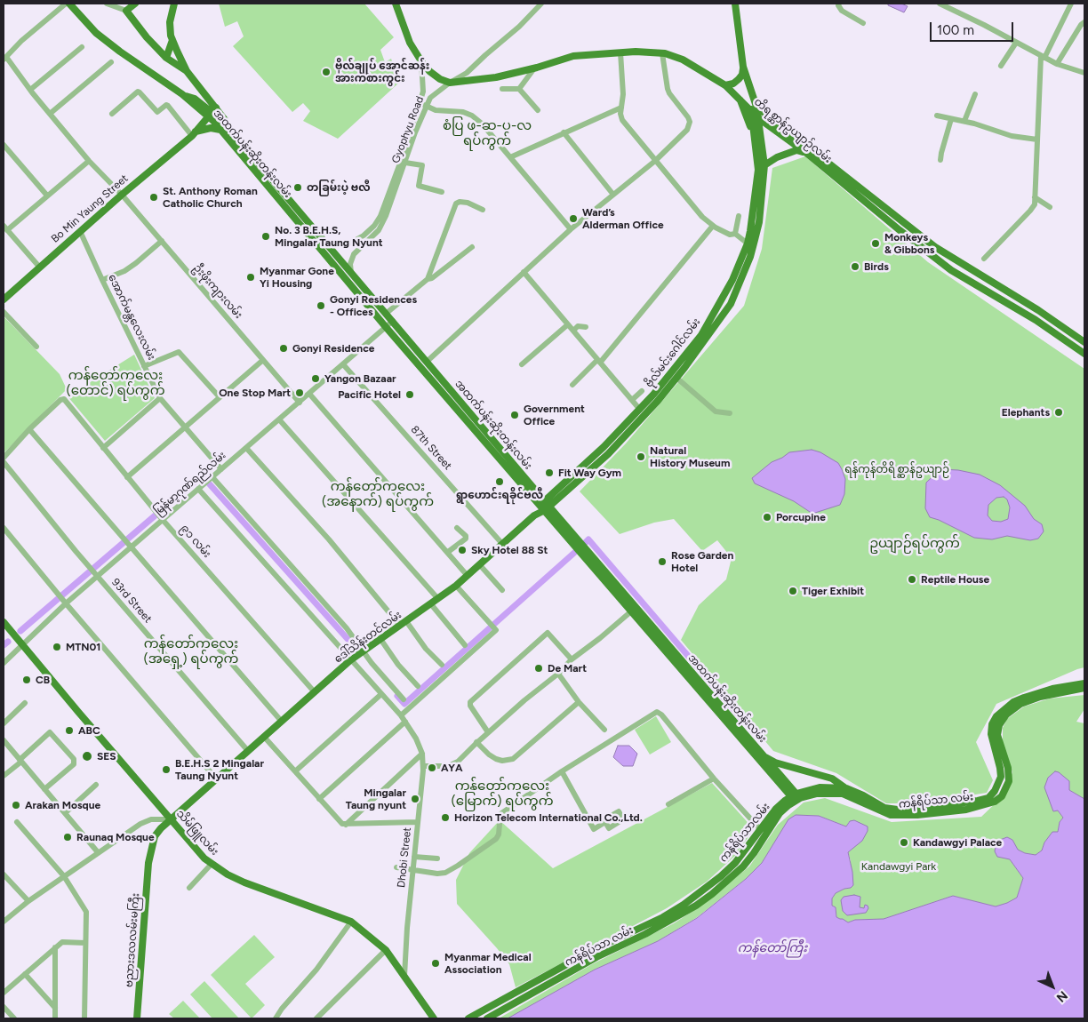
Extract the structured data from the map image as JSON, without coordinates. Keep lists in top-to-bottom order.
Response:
{
  "streets": {
    "main road": [
      "တိရစ္ဆာန်ဥယျာဉ်လမ်း",
      "အထက်ပန်းဆိုးတန်းလမ်း",
      "Bo Min Yaung Street",
      "ဗိုလ်မင်းဂေါင်လမ်း",
      "ဒေါ်သိန်းတင်လမ်း",
      "ကန်ရိပ်သာ လမ်း",
      "သိမ်ဖြူလမ်း",
      "ကန်ရိပ်သာလမ်း",
      "ဗညားဒလလမ်းမကြီး"
    ],
    "street": [
      "Gyophyu Road",
      "ဦးဖိုးကျားလမ်း",
      "အောက်မန္တလေးလမ်း",
      "87th Street",
      "မြန်မာ့ဂုဏ်ရည်လမ်း",
      "၉၁ လမ်း",
      "93rd Street",
      "Dhobi Street"
    ]
  },
  "crossings": [
    ["Gyophyu Road", "တိရစ္ဆာန်ဥယျာဉ်လမ်း"],
    ["Gyophyu Road", "အထက်ပန်းဆိုးတန်းလမ်း"],
    ["တိရစ္ဆာန်ဥယျာဉ်လမ်း", "ဗိုလ်မင်းဂေါင်လမ်း"],
    ["အထက်ပန်းဆိုးတန်းလမ်း", "Bo Min Yaung Street"],
    ["အထက်ပန်းဆိုးတန်းလမ်း", "ဗိုလ်မင်းဂေါင်လမ်း"],
    ["အထက်ပန်းဆိုးတန်းလမ်း", "မြန်မာ့ဂုဏ်ရည်လမ်း"],
    ["အထက်ပန်းဆိုးတန်းလမ်း", "ဒေါ်သိန်းတင်လမ်း"],
    ["အထက်ပန်းဆိုးတန်းလမ်း", "ကန်ရိပ်သာ လမ်း"],
    ["အထက်ပန်းဆိုးတန်းလမ်း", "ကန်ရိပ်သာလမ်း"],
    ["Bo Min Yaung Street", "ဦးဖိုးကျားလမ်း"],
    ["Bo Min Yaung Street", "အောက်မန္တလေးလမ်း"],
    ["ဦးဖိုးကျားလမ်း", "မြန်မာ့ဂုဏ်ရည်လမ်း"],
    ["အောက်မန္တလေးလမ်း", "မြန်မာ့ဂုဏ်ရည်လမ်း"],
    ["ဗိုလ်မင်းဂေါင်လမ်း", "ဒေါ်သိန်းတင်လမ်း"],
    ["87th Street", "မြန်မာ့ဂုဏ်ရည်လမ်း"],
    ["87th Street", "ဒေါ်သိန်းတင်လမ်း"],
    ["မြန်မာ့ဂုဏ်ရည်လမ်း", "၉၁ လမ်း"],
    ["မြန်မာ့ဂုဏ်ရည်လမ်း", "93rd Street"],
    ["မြန်မာ့ဂုဏ်ရည်လမ်း", "သိမ်ဖြူလမ်း"],
    ["မြန်မာ့ဂုဏ်ရည်လမ်း", "Dhobi Street"],
    ["၉၁ လမ်း", "ဒေါ်သိန်းတင်လမ်း"],
    ["93rd Street", "ဒေါ်သိန်းတင်လမ်း"],
    ["ဒေါ်သိန်းတင်လမ်း", "သိမ်ဖြူလမ်း"],
    ["ဒေါ်သိန်းတင်လမ်း", "Dhobi Street"],
    ["ဒေါ်သိန်းတင်လမ်း", "ဗညားဒလလမ်းမကြီး"],
    ["ကန်ရိပ်သာ လမ်း", "ကန်ရိပ်သာလမ်း"],
    ["သိမ်ဖြူလမ်း", "Dhobi Street"],
    ["သိမ်ဖြူလမ်း", "ဗညားဒလလမ်းမကြီး"]
  ],
  "districts": [
    "စံပြ ဖ-ဆ-ပ-လ ရပ်ကွက်",
    "ကန်တော်ကလေး (တောင်) ရပ်ကွက်",
    "ကန်တော်ကလေး (အနောက်) ရပ်ကွက်",
    "ဥယျာဉ်ရပ်ကွက်",
    "ကန်တော်ကလေး (အရှေ့) ရပ်ကွက်",
    "ကန်တော်ကလေး (မြောက်) ရပ်ကွက်"
  ],
  "water": ["ကန်တော်ကြီး"],
  "parks": ["ရန်ကုန်တိရိစ္ဆာန်ဥယျာဉ်", "Kandawgyi Park"],
  "places": [
    "ဗိုလ်ချုပ် အောင်ဆန်း အားကစားကွင်း",
    "တခြမ်းပဲ့ ဗလီ",
    "St. Anthony Roman Catholic Church",
    "Ward’s Alderman Office",
    "No. 3 B.E.H.S, Mingalar Taung Nyunt",
    "Monkeys & Gibbons",
    "Birds",
    "Myanmar Gone Yi Housing",
    "Gonyi Residences - Offices",
    "Gonyi Residence",
    "Yangon Bazaar",
    "One Stop Mart",
    "Pacific Hotel",
    "Elephants",
    "Government Office",
    "Natural History Museum",
    "Fit Way Gym",
    "ရွာဟောင်းရခိုင်ဗလီ",
    "Porcupine",
    "Sky Hotel 88 St",
    "Rose Garden Hotel",
    "Reptile House",
    "Tiger Exhibit",
    "MTN01",
    "De Mart",
    "CB",
    "ABC",
    "SES",
    "AYA",
    "B.E.H.S 2 Mingalar Taung Nyunt",
    "Mingalar Taung nyunt",
    "Arakan Mosque",
    "Horizon Telecom International Co.,Ltd.",
    "Raunaq Mosque",
    "Kandawgyi Palace",
    "Myanmar Medical Association"
  ],
  "scale_bar": "100 m",
  "north": "bottom right"
}
